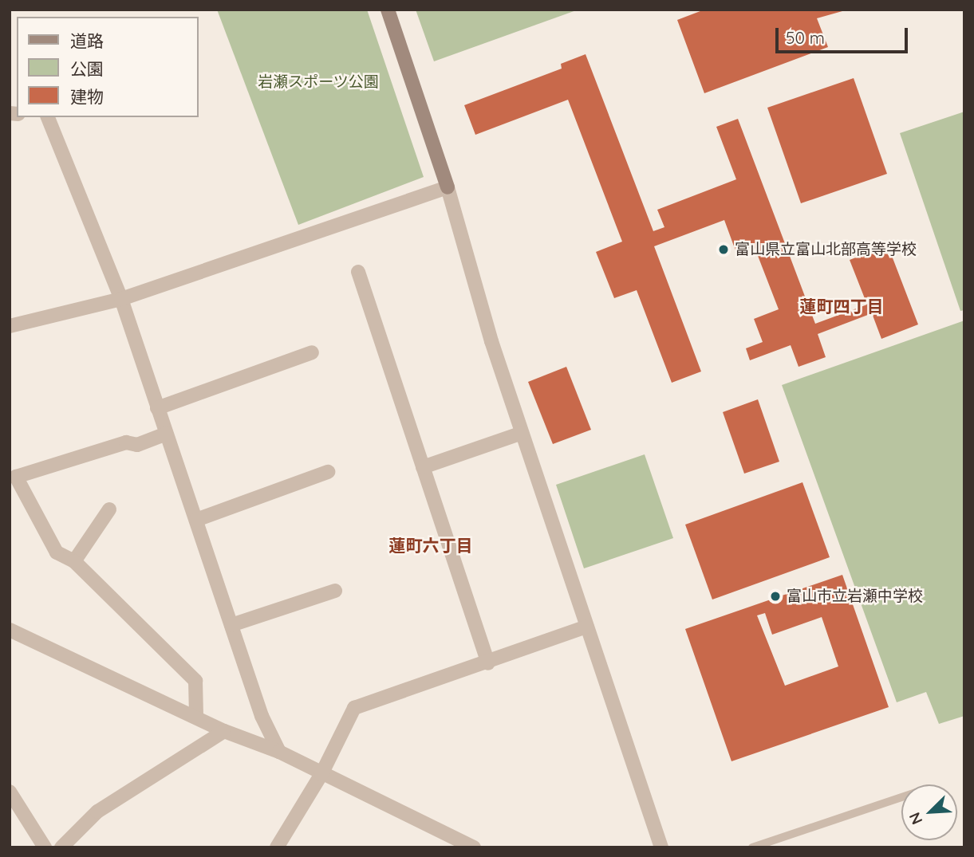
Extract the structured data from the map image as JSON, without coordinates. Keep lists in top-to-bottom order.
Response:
{
  "districts": ["蓮町四丁目", "蓮町六丁目"],
  "parks": ["岩瀬スポーツ公園"],
  "places": ["富山県立富山北部高等学校", "富山市立岩瀬中学校"],
  "legend": ["道路", "公園", "建物"],
  "scale_bar": "50 m",
  "north": "bottom left"
}
